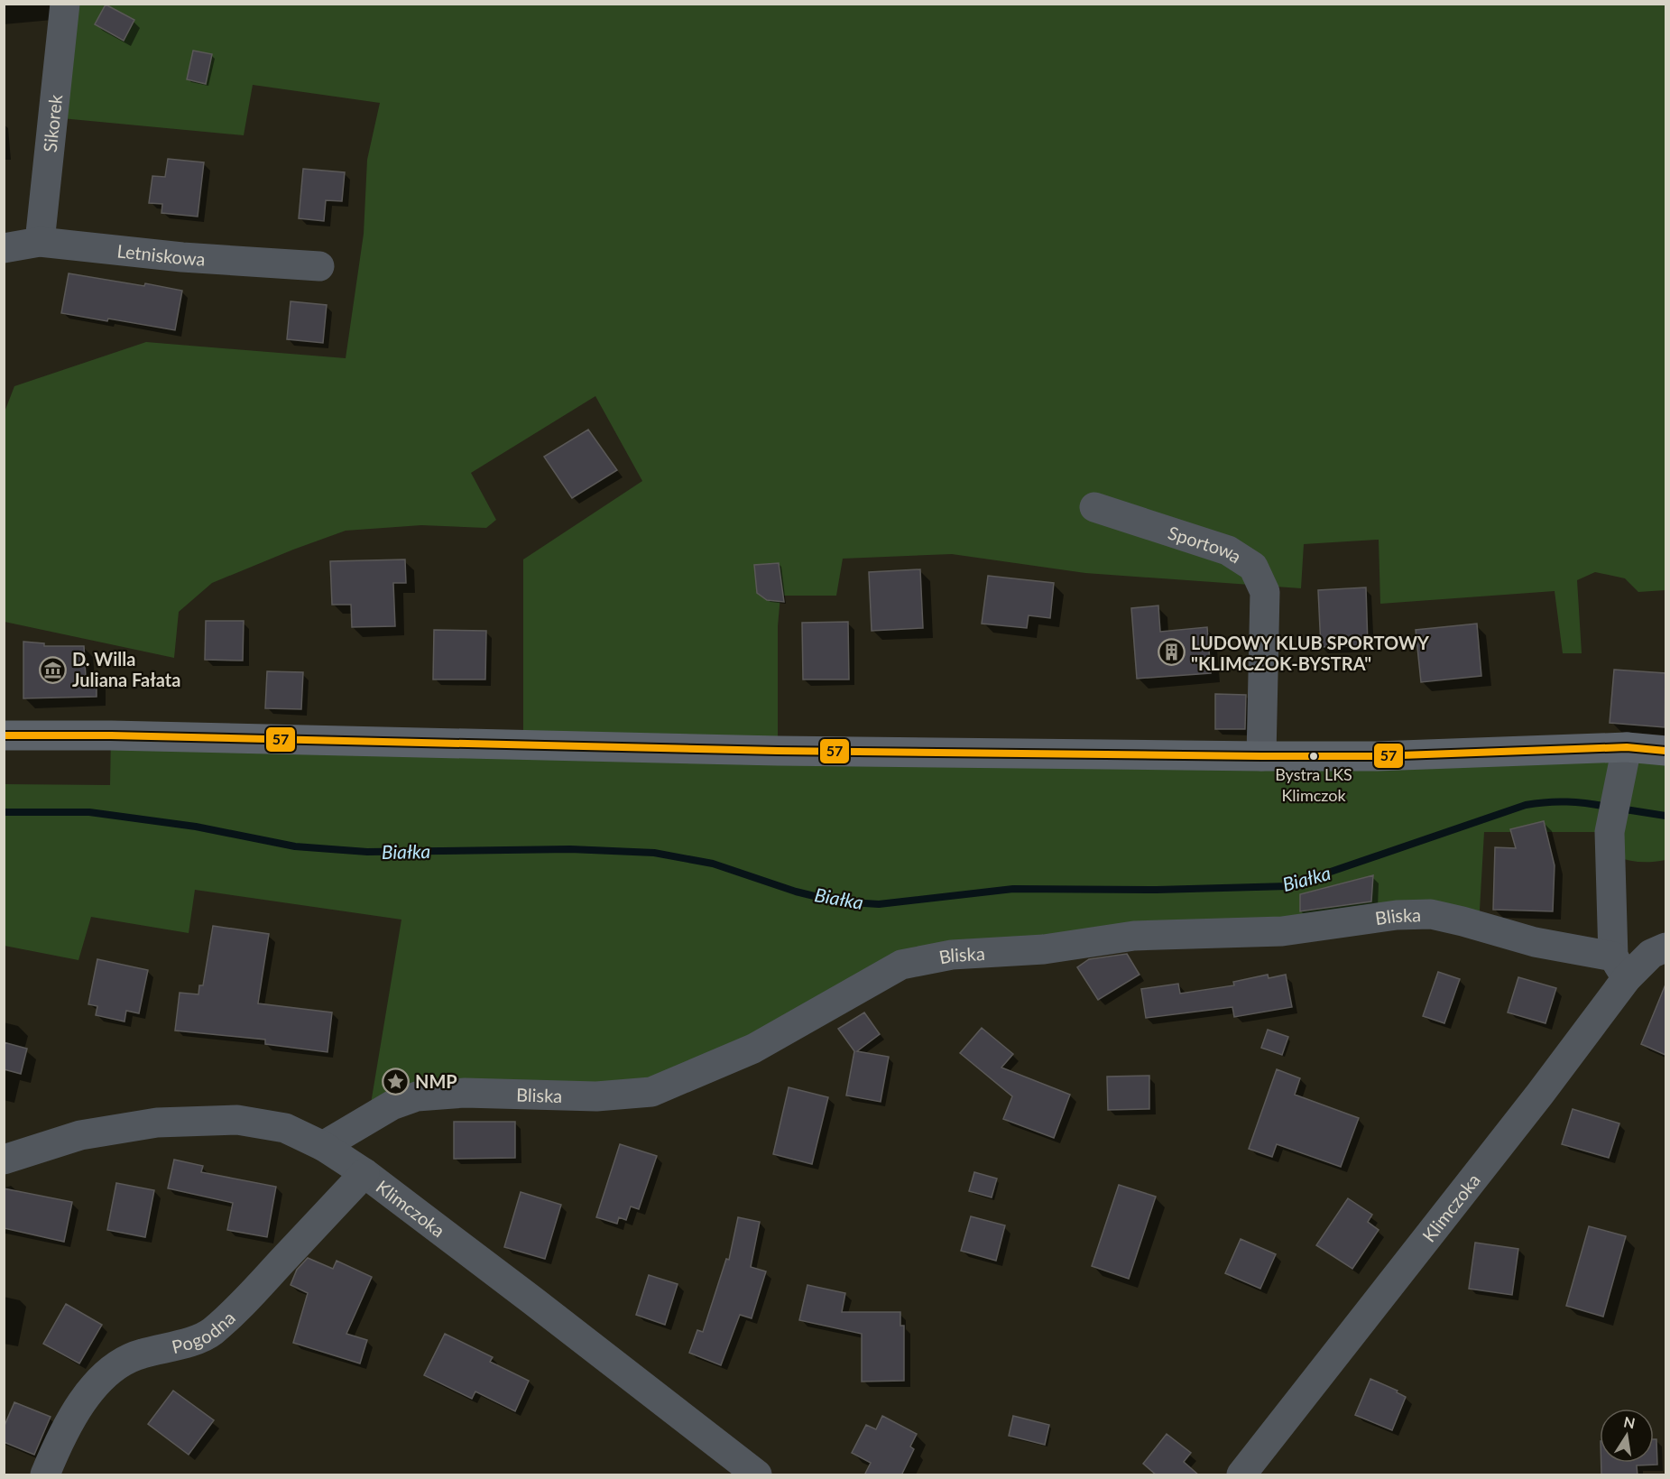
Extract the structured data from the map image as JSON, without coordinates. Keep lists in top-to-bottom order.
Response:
{
  "streets": {
    "street": [
      "Sikorek",
      "Letniskowa",
      "Sportowa",
      "Bliska",
      "Klimczoka",
      "Pogodna"
    ]
  },
  "crossings": [
    ["Sikorek", "Letniskowa"],
    ["Bliska", "Klimczoka"],
    ["Klimczoka", "Pogodna"]
  ],
  "water": ["Białka"],
  "places": {
    "building": ["LUDOWY KLUB SPORTOWY \"KLIMCZOK-BYSTRA\""],
    "museum": ["D. Willa Juliana Fałata"],
    "other": ["Bystra LKS Klimczok"],
    "place": ["NMP"]
  },
  "lines": ["transit line 57"],
  "north": "top"
}
